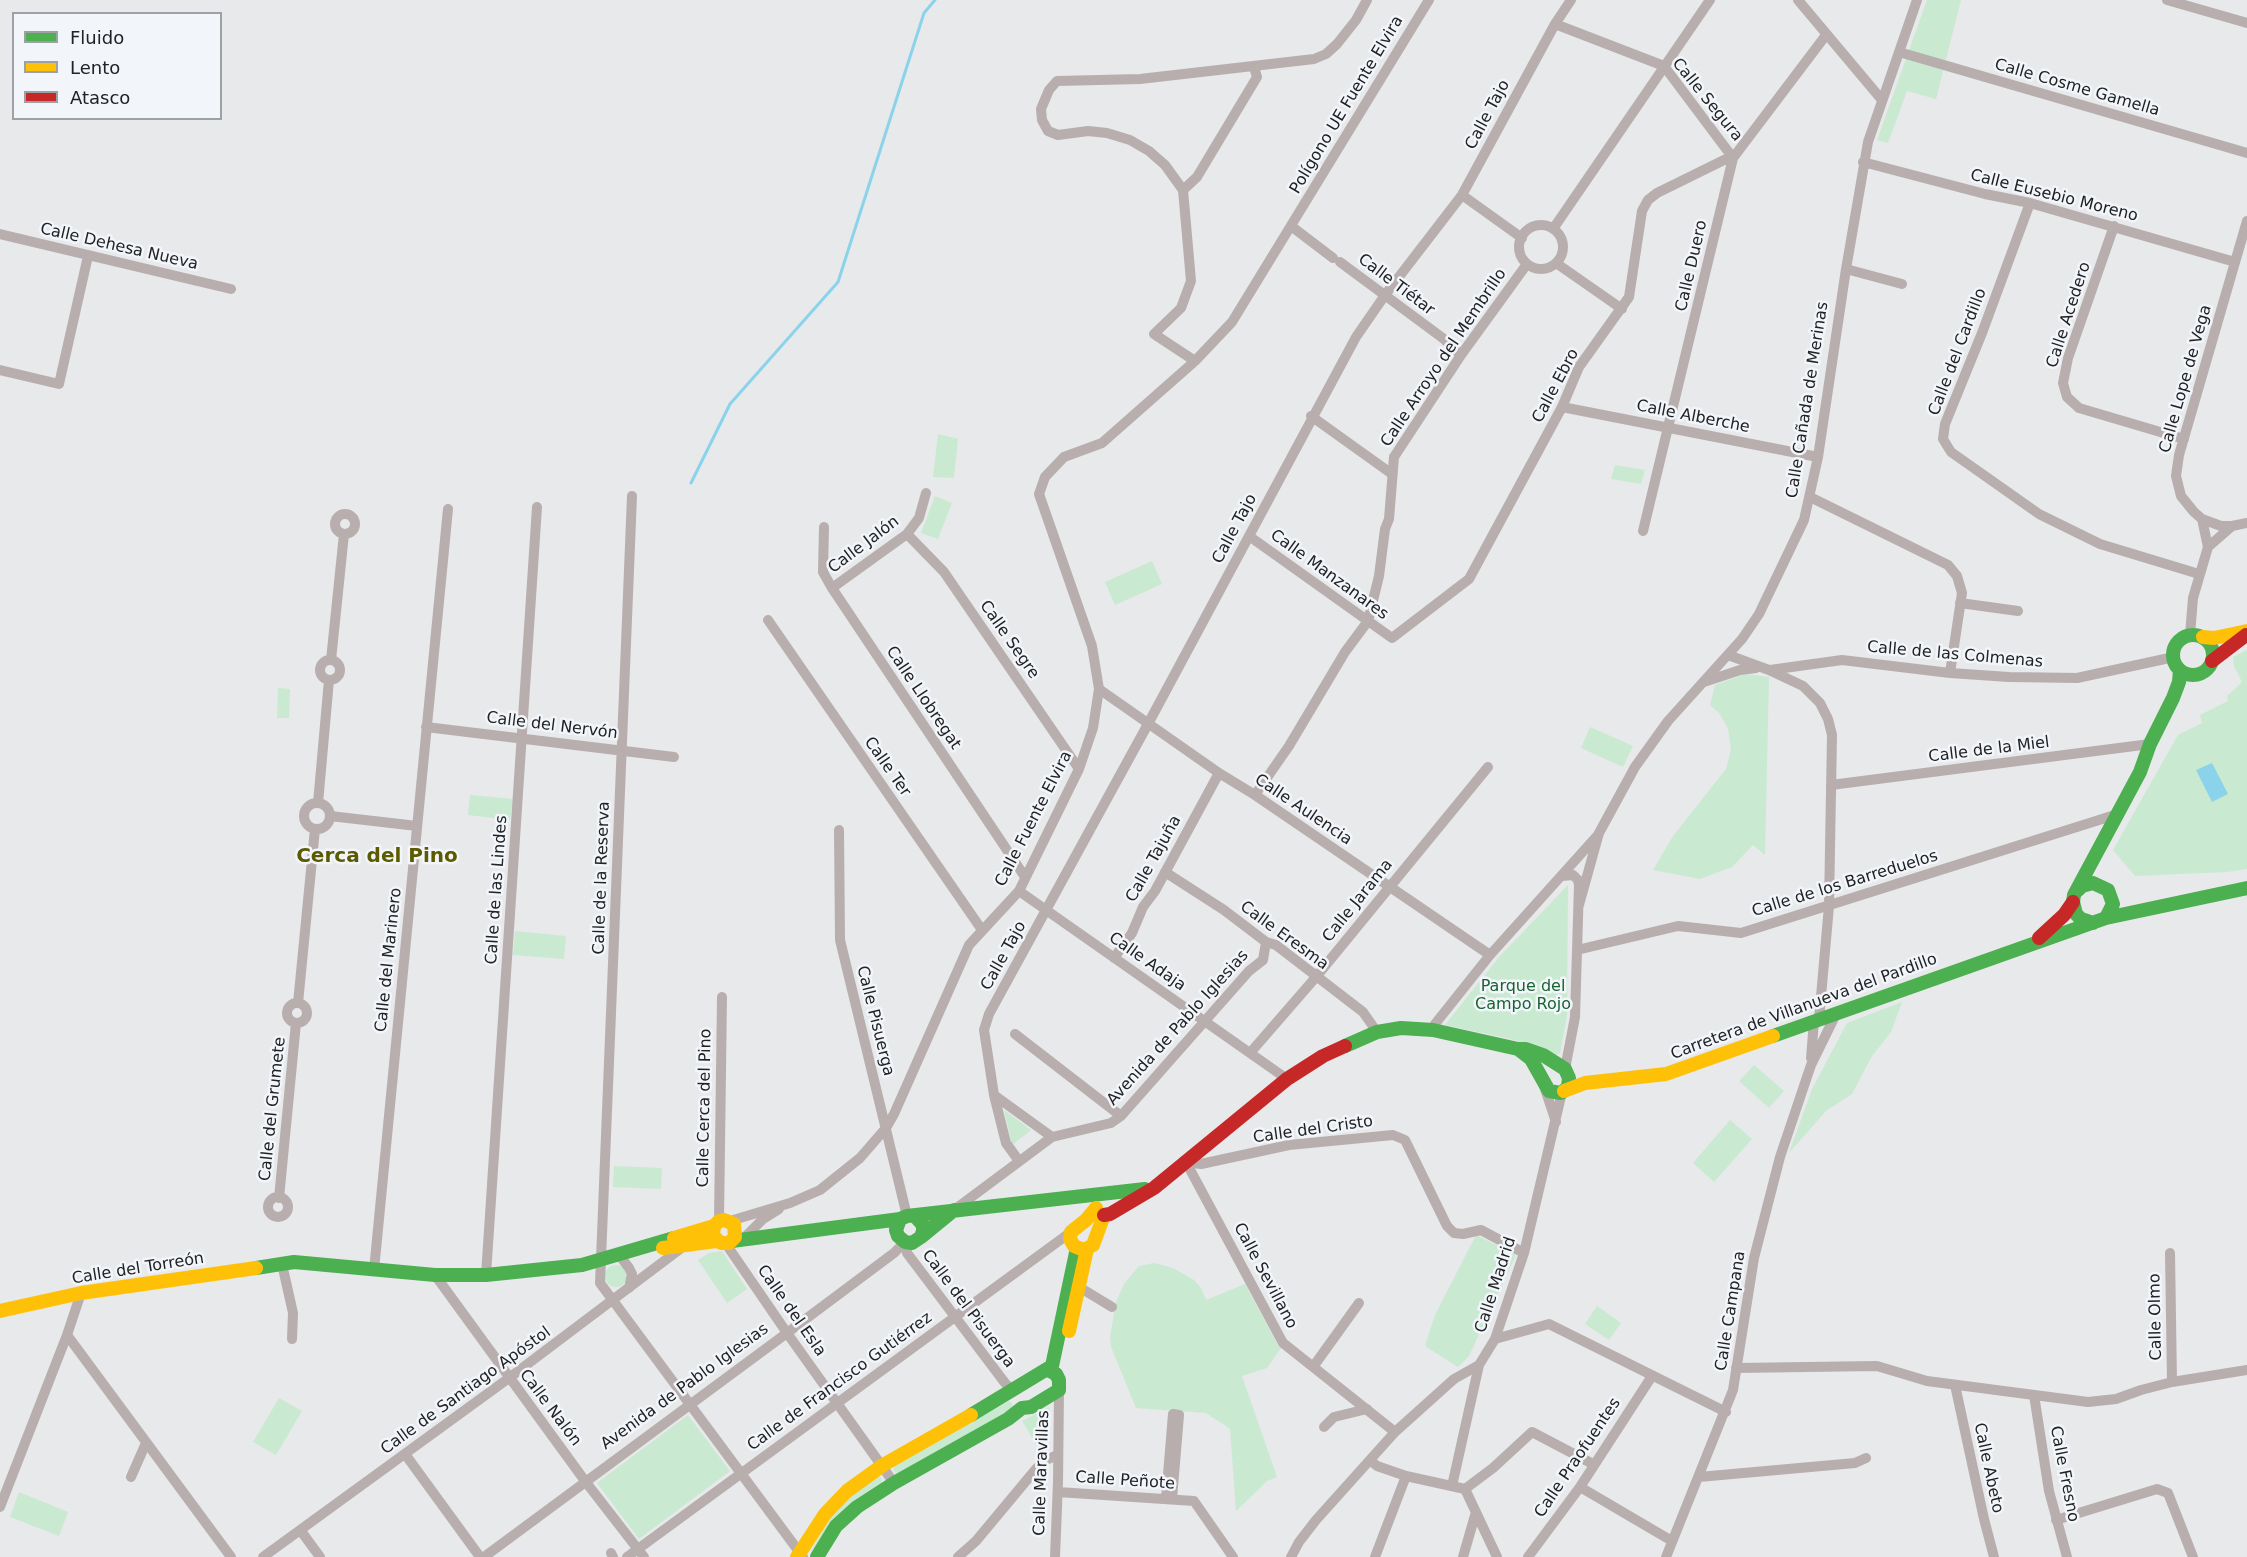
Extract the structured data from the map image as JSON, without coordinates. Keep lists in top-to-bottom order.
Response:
{
  "streets": {
    "street": [
      "Calle Cosme Gamella",
      "Calle Segura",
      "Polígono UE Fuente Elvira",
      "Calle Tajo",
      "Calle Eusebio Moreno",
      "Calle Dehesa Nueva",
      "Calle Duero",
      "Calle Tiétar",
      "Calle Acedero",
      "Calle del Cardillo",
      "Calle Arroyo del Membrillo",
      "Calle Lope de Vega",
      "Calle Ebro",
      "Calle Cañada de Merinas",
      "Calle Alberche",
      "Calle Jalón",
      "Calle Manzanares",
      "Calle Segre",
      "Calle de las Colmenas",
      "Calle Llobregat",
      "Calle del Nervón",
      "Calle de la Miel",
      "Calle Ter",
      "Calle Aulencia",
      "Calle Fuente Elvira",
      "Calle Tajuña",
      "Calle de la Reserva",
      "Calle de los Barreduelos",
      "Calle de las Lindes",
      "Calle Jarama",
      "Calle Eresma",
      "Calle del Marinero",
      "Calle Adaja",
      "Carretera de Villanueva del Pardillo",
      "Calle Pisuerga",
      "Avenida de Pablo Iglesias",
      "Calle Cerca del Pino",
      "Calle del Grumete",
      "Calle del Cristo",
      "Calle del Torreón",
      "Calle Sevillano",
      "Calle Madrid",
      "Calle del Pisuerga",
      "Calle del Esla",
      "Calle Campana",
      "Calle Olmo",
      "Calle de Francisco Gutiérrez",
      "Calle de Santiago Apóstol",
      "Calle Nalón",
      "Calle Praofuentes",
      "Calle Abeto",
      "Calle Maravillas",
      "Calle Fresno",
      "Calle Peñote"
    ]
  },
  "crossings": [
    ["Calle Cosme Gamella", "Calle Cañada de Merinas"],
    ["Calle Segura", "Calle Tajo"],
    ["Calle Segura", "Calle Duero"],
    ["Calle Segura", "Calle Ebro"],
    ["Polígono UE Fuente Elvira", "Calle Tiétar"],
    ["Polígono UE Fuente Elvira", "Calle Fuente Elvira"],
    ["Calle Tajo", "Calle Tiétar"],
    ["Calle Tajo", "Calle Manzanares"],
    ["Calle Tajo", "Calle Aulencia"],
    ["Calle Tajo", "Calle Adaja"],
    ["Calle Tajo", "Avenida de Pablo Iglesias"],
    ["Calle Eusebio Moreno", "Calle Acedero"],
    ["Calle Eusebio Moreno", "Calle del Cardillo"],
    ["Calle Eusebio Moreno", "Calle Lope de Vega"],
    ["Calle Eusebio Moreno", "Calle Cañada de Merinas"],
    ["Calle Duero", "Calle Ebro"],
    ["Calle Duero", "Calle Alberche"],
    ["Calle Tiétar", "Calle Arroyo del Membrillo"],
    ["Calle Acedero", "Calle Lope de Vega"],
    ["Calle Arroyo del Membrillo", "Calle Manzanares"],
    ["Calle Arroyo del Membrillo", "Calle Aulencia"],
    ["Calle Ebro", "Calle Alberche"],
    ["Calle Ebro", "Calle Manzanares"],
    ["Calle Cañada de Merinas", "Calle Alberche"],
    ["Calle Cañada de Merinas", "Calle de las Colmenas"],
    ["Calle Jalón", "Calle Segre"],
    ["Calle Jalón", "Calle Llobregat"],
    ["Calle Segre", "Calle Fuente Elvira"],
    ["Calle de las Colmenas", "Carretera de Villanueva del Pardillo"],
    ["Calle Llobregat", "Calle Fuente Elvira"],
    ["Calle del Nervón", "Calle de la Reserva"],
    ["Calle del Nervón", "Calle de las Lindes"],
    ["Calle del Nervón", "Calle del Marinero"],
    ["Calle de la Miel", "Carretera de Villanueva del Pardillo"],
    ["Calle Ter", "Calle Fuente Elvira"],
    ["Calle Aulencia", "Calle Fuente Elvira"],
    ["Calle Aulencia", "Calle Tajuña"],
    ["Calle Aulencia", "Calle Jarama"],
    ["Calle Fuente Elvira", "Calle Adaja"],
    ["Calle Fuente Elvira", "Calle Pisuerga"],
    ["Calle Fuente Elvira", "Calle Cerca del Pino"],
    ["Calle Tajuña", "Calle Eresma"],
    ["Calle Tajuña", "Calle Adaja"],
    ["Calle de la Reserva", "Calle del Torreón"],
    ["Calle de la Reserva", "Calle de Santiago Apóstol"],
    ["Calle de los Barreduelos", "Carretera de Villanueva del Pardillo"],
    ["Calle de las Lindes", "Calle del Torreón"],
    ["Calle Jarama", "Calle Eresma"],
    ["Calle Jarama", "Calle Adaja"],
    ["Calle Eresma", "Avenida de Pablo Iglesias"],
    ["Calle del Marinero", "Calle del Torreón"],
    ["Calle Adaja", "Avenida de Pablo Iglesias"],
    ["Carretera de Villanueva del Pardillo", "Calle Madrid"],
    ["Calle Pisuerga", "Avenida de Pablo Iglesias"],
    ["Calle Pisuerga", "Calle del Pisuerga"],
    ["Avenida de Pablo Iglesias", "Calle del Pisuerga"],
    ["Avenida de Pablo Iglesias", "Calle del Esla"],
    ["Avenida de Pablo Iglesias", "Calle Nalón"],
    ["Calle del Cristo", "Calle Sevillano"],
    ["Calle del Cristo", "Calle Madrid"],
    ["Calle del Torreón", "Calle de Santiago Apóstol"],
    ["Calle del Torreón", "Calle Nalón"],
    ["Calle Sevillano", "Calle Madrid"],
    ["Calle del Pisuerga", "Calle de Francisco Gutiérrez"],
    ["Calle del Esla", "Calle de Francisco Gutiérrez"],
    ["Calle de Francisco Gutiérrez", "Calle Nalón"],
    ["Calle de Santiago Apóstol", "Calle Nalón"],
    ["Calle Maravillas", "Calle Peñote"]
  ],
  "districts": ["Cerca del Pino"],
  "parks": ["Parque del Campo Rojo"],
  "legend": ["Fluido", "Lento", "Atasco"]
}
